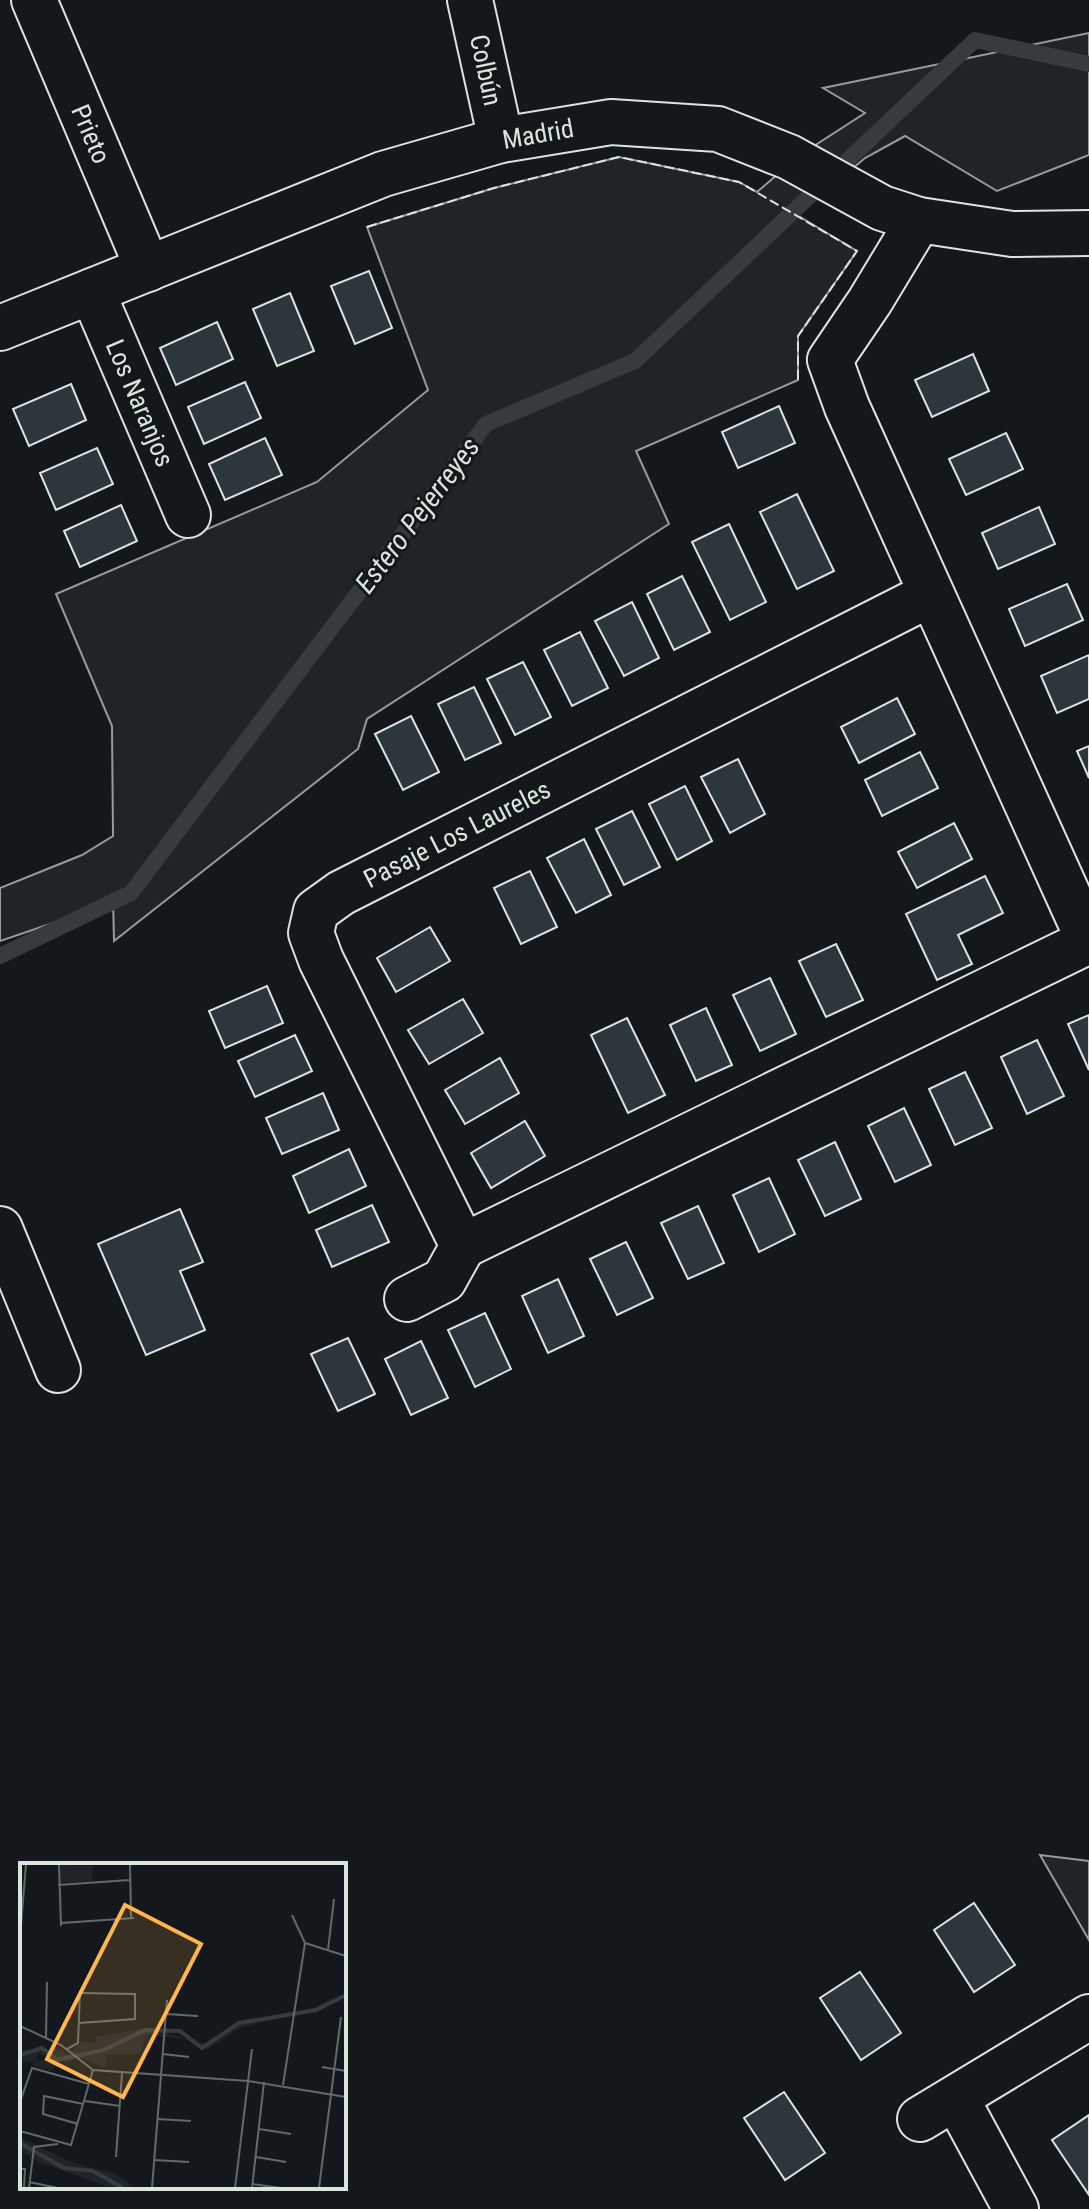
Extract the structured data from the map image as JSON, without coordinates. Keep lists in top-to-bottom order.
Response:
{
  "streets": {
    "street": [
      "Colbún",
      "Prieto",
      "Madrid",
      "Los Naranjos",
      "Pasaje Los Laureles"
    ]
  },
  "crossings": [
    ["Colbún", "Madrid"],
    ["Prieto", "Madrid"],
    ["Madrid", "Los Naranjos"]
  ],
  "water": ["Estero Pejerreyes"]
}
